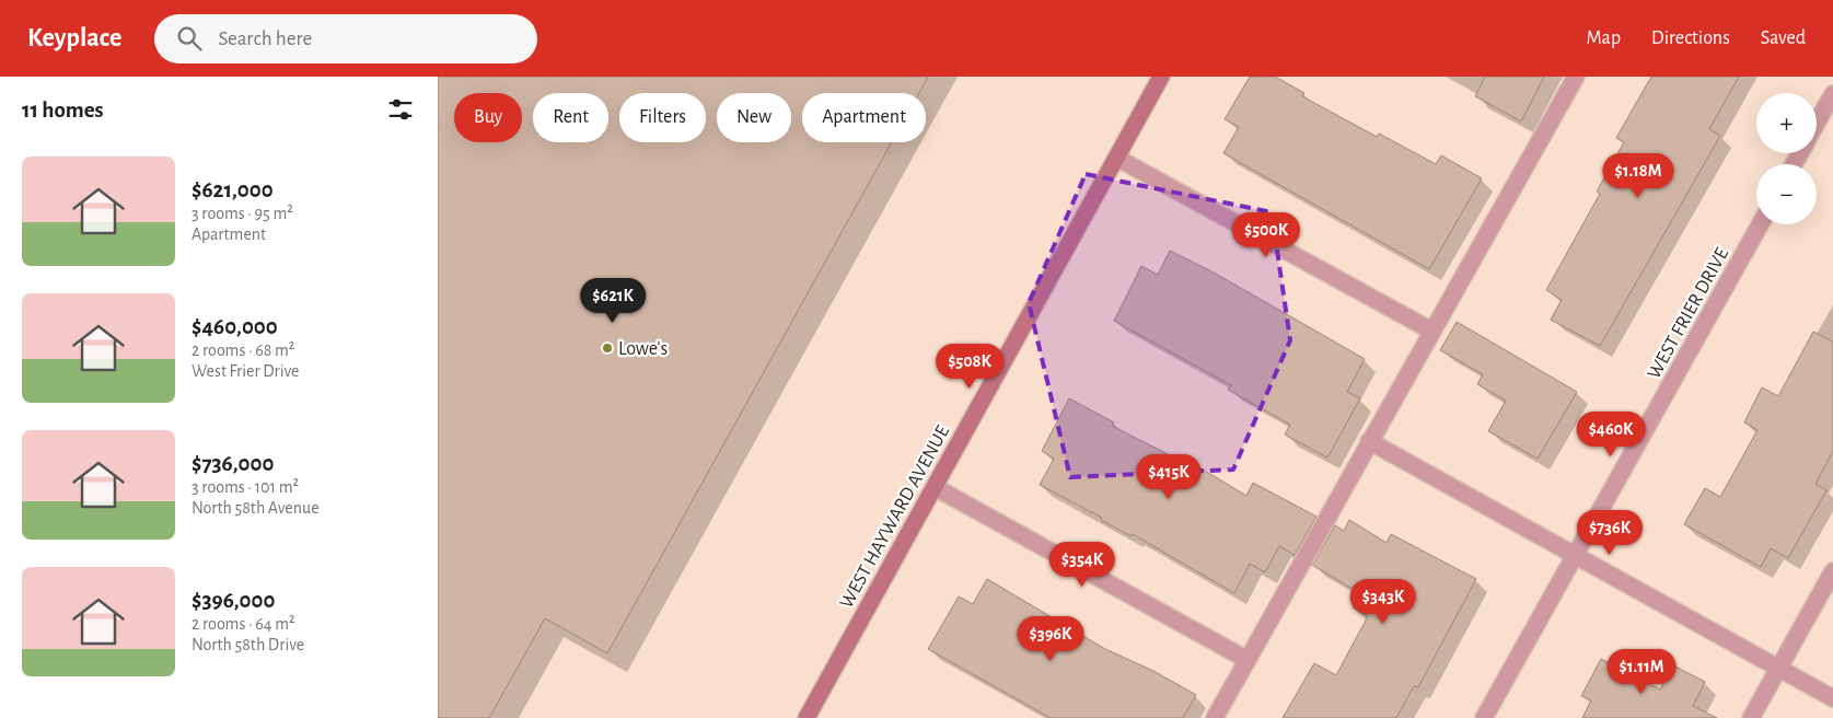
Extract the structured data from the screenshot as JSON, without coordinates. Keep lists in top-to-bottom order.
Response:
{
  "streets": {
    "street": ["WEST FRIER DRIVE", "WEST HAYWARD AVENUE"]
  },
  "places": ["Lowe's"],
  "page": {
    "header": "Keyplace",
    "search": "Search here",
    "nav": ["Map", "Directions", "Saved"],
    "heading": "11 homes",
    "map_buttons": ["+", "−"],
    "chip": [
      "Buy",
      "Rent",
      "Filters",
      "New",
      "Apartment"
    ],
    "list": [
      {
        "name": "$621,000",
        "note": "3 rooms · 95 m² · Apartment"
      },
      {
        "name": "$460,000",
        "note": "2 rooms · 68 m² · West Frier Drive"
      },
      {
        "name": "$736,000",
        "note": "3 rooms · 101 m² · North 58th Avenue"
      },
      {
        "name": "$396,000",
        "note": "2 rooms · 64 m² · North 58th Drive"
      }
    ],
    "price": [
      "$1.18M",
      "$500K",
      "$621K",
      "$508K",
      "$460K",
      "$415K",
      "$736K",
      "$354K",
      "$343K",
      "$396K",
      "$1.11M"
    ]
  }
}
